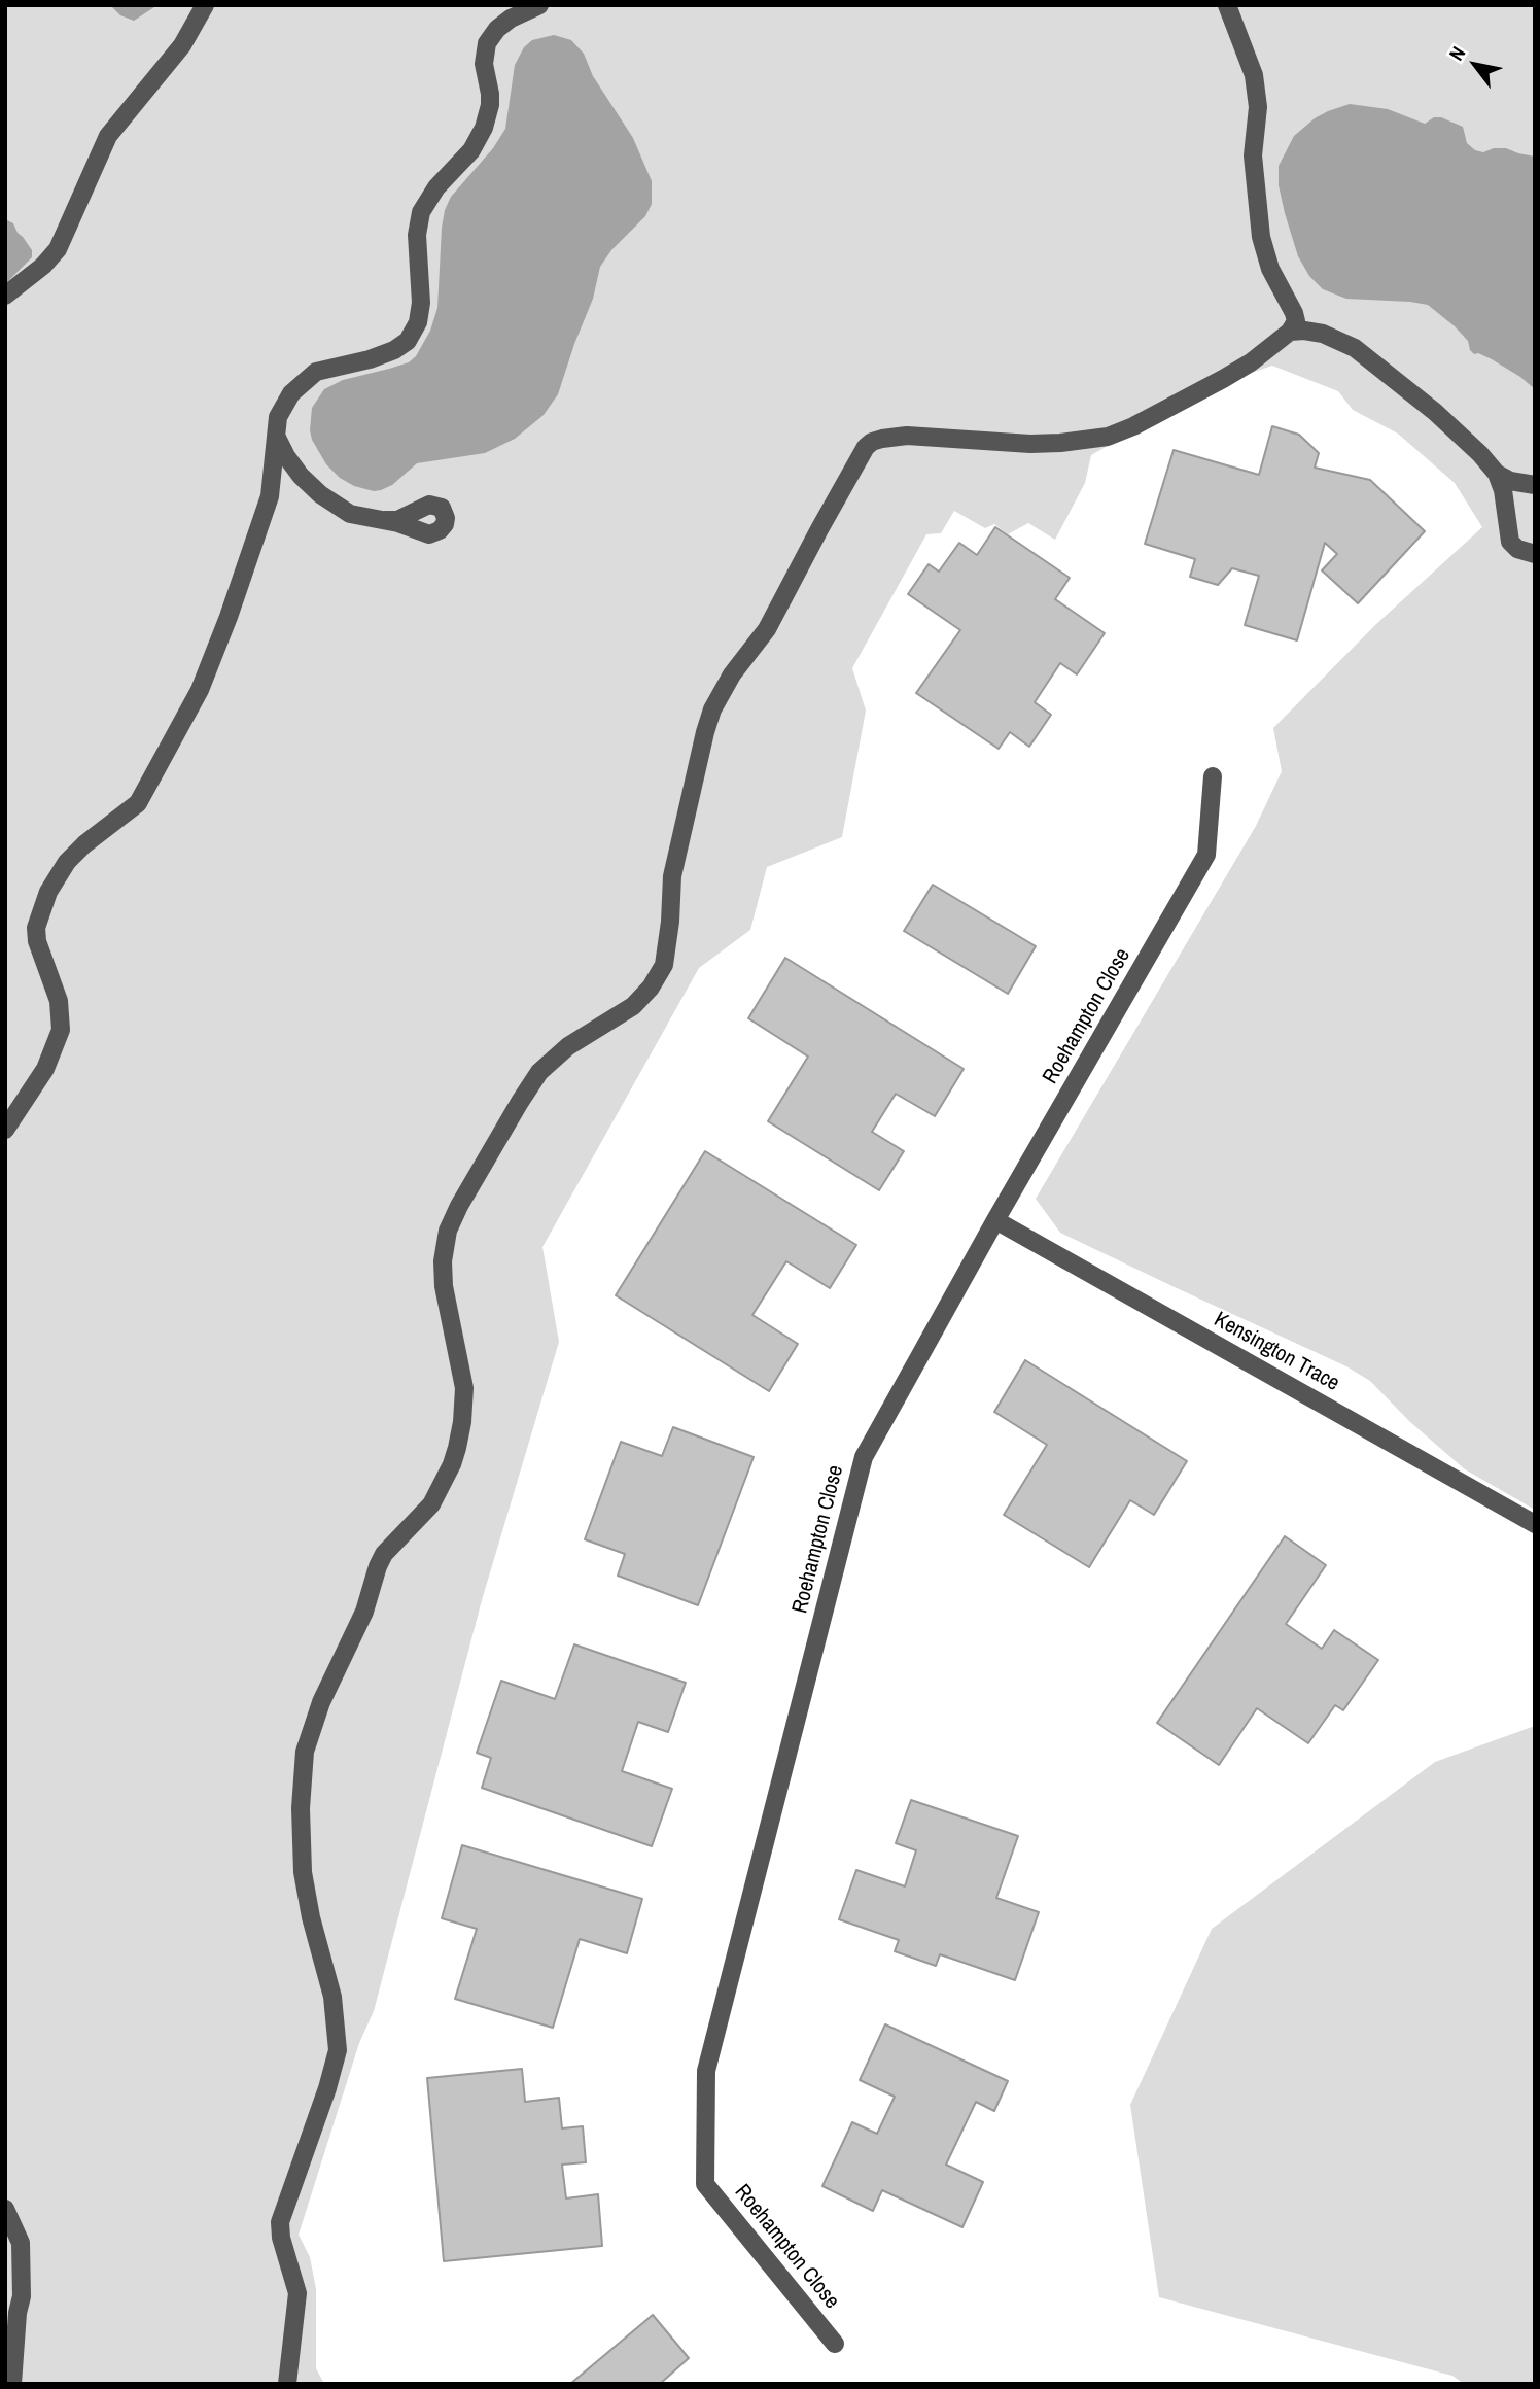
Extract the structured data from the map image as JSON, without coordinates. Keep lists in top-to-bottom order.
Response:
{
  "streets": {
    "street": ["Roehampton Close", "Kensington Trace"]
  },
  "crossings": [
    ["Roehampton Close", "Kensington Trace"]
  ],
  "north": "top left"
}
